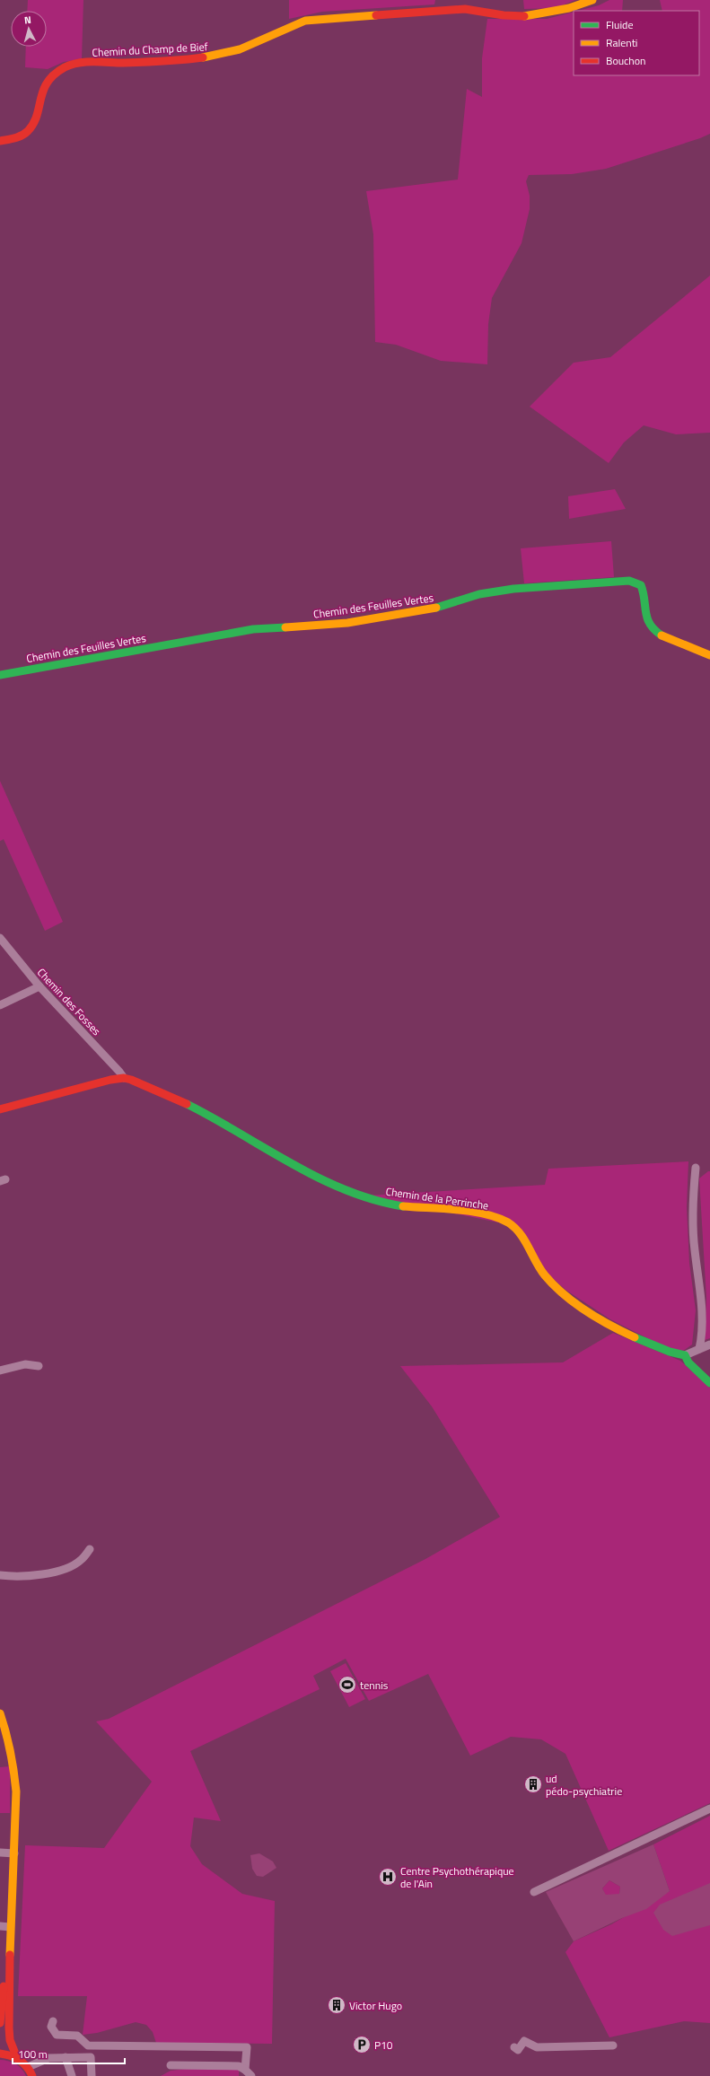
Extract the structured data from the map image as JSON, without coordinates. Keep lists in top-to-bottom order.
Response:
{
  "streets": {
    "street": [
      "Chemin du Champ de Bief",
      "Chemin des Feuilles Vertes",
      "Chemin des Fosses",
      "Chemin de la Perrinche"
    ]
  },
  "crossings": [
    ["Chemin des Fosses", "Chemin de la Perrinche"]
  ],
  "places": {
    "sports": ["tennis"],
    "building": ["ud pédo-psychiatrie", "Victor Hugo"],
    "hospital": ["Centre Psychothérapique de l'Ain"],
    "parking": ["P10"]
  },
  "legend": ["Fluide", "Ralenti", "Bouchon"],
  "scale_bar": "100 m",
  "north": "top"
}
